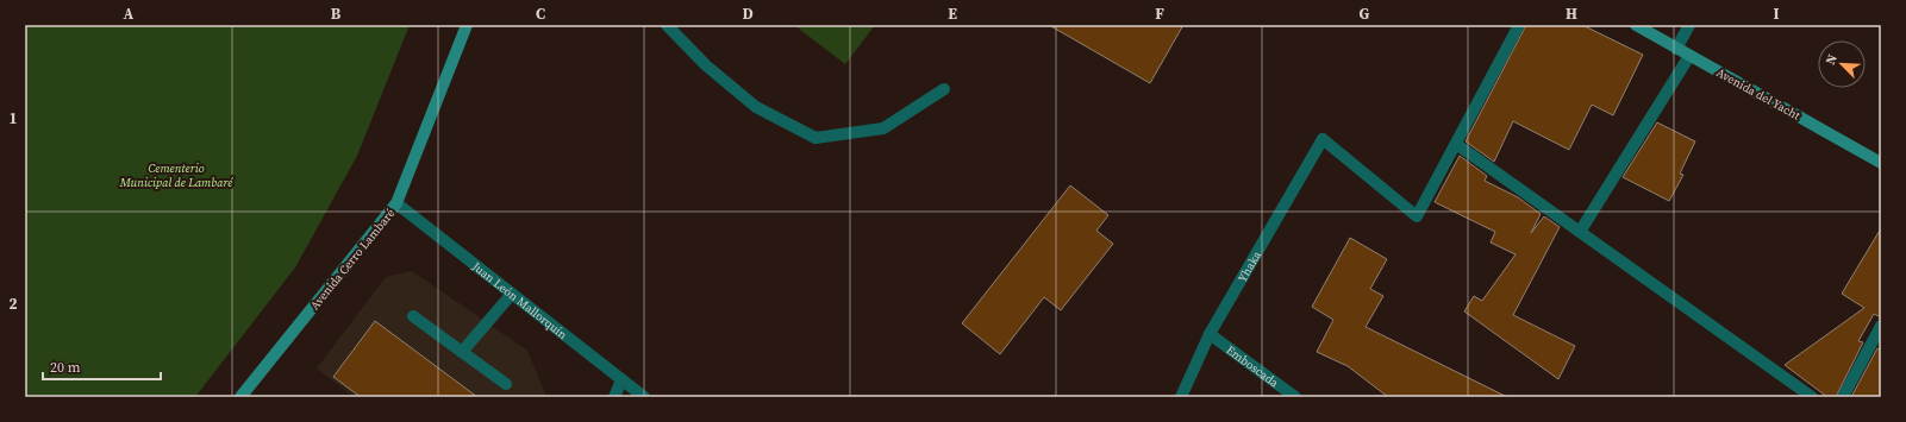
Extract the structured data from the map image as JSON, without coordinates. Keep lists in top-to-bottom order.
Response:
{
  "streets": {
    "main road": ["Avenida del Yacht", "Avenida Cerro Lambaré"],
    "street": ["Yhaka", "Juan León Mallorquín", "Emboscada"]
  },
  "crossings": [
    ["Avenida Cerro Lambaré", "Juan León Mallorquín"],
    ["Yhaka", "Emboscada"]
  ],
  "parks": ["Cementerio Municipal de Lambaré"],
  "scale_bar": "20 m",
  "north": "top left",
  "grid": {
    "columns": [
      "A",
      "B",
      "C",
      "D",
      "E",
      "F",
      "G",
      "H",
      "I"
    ],
    "rows": ["1", "2"]
  }
}
